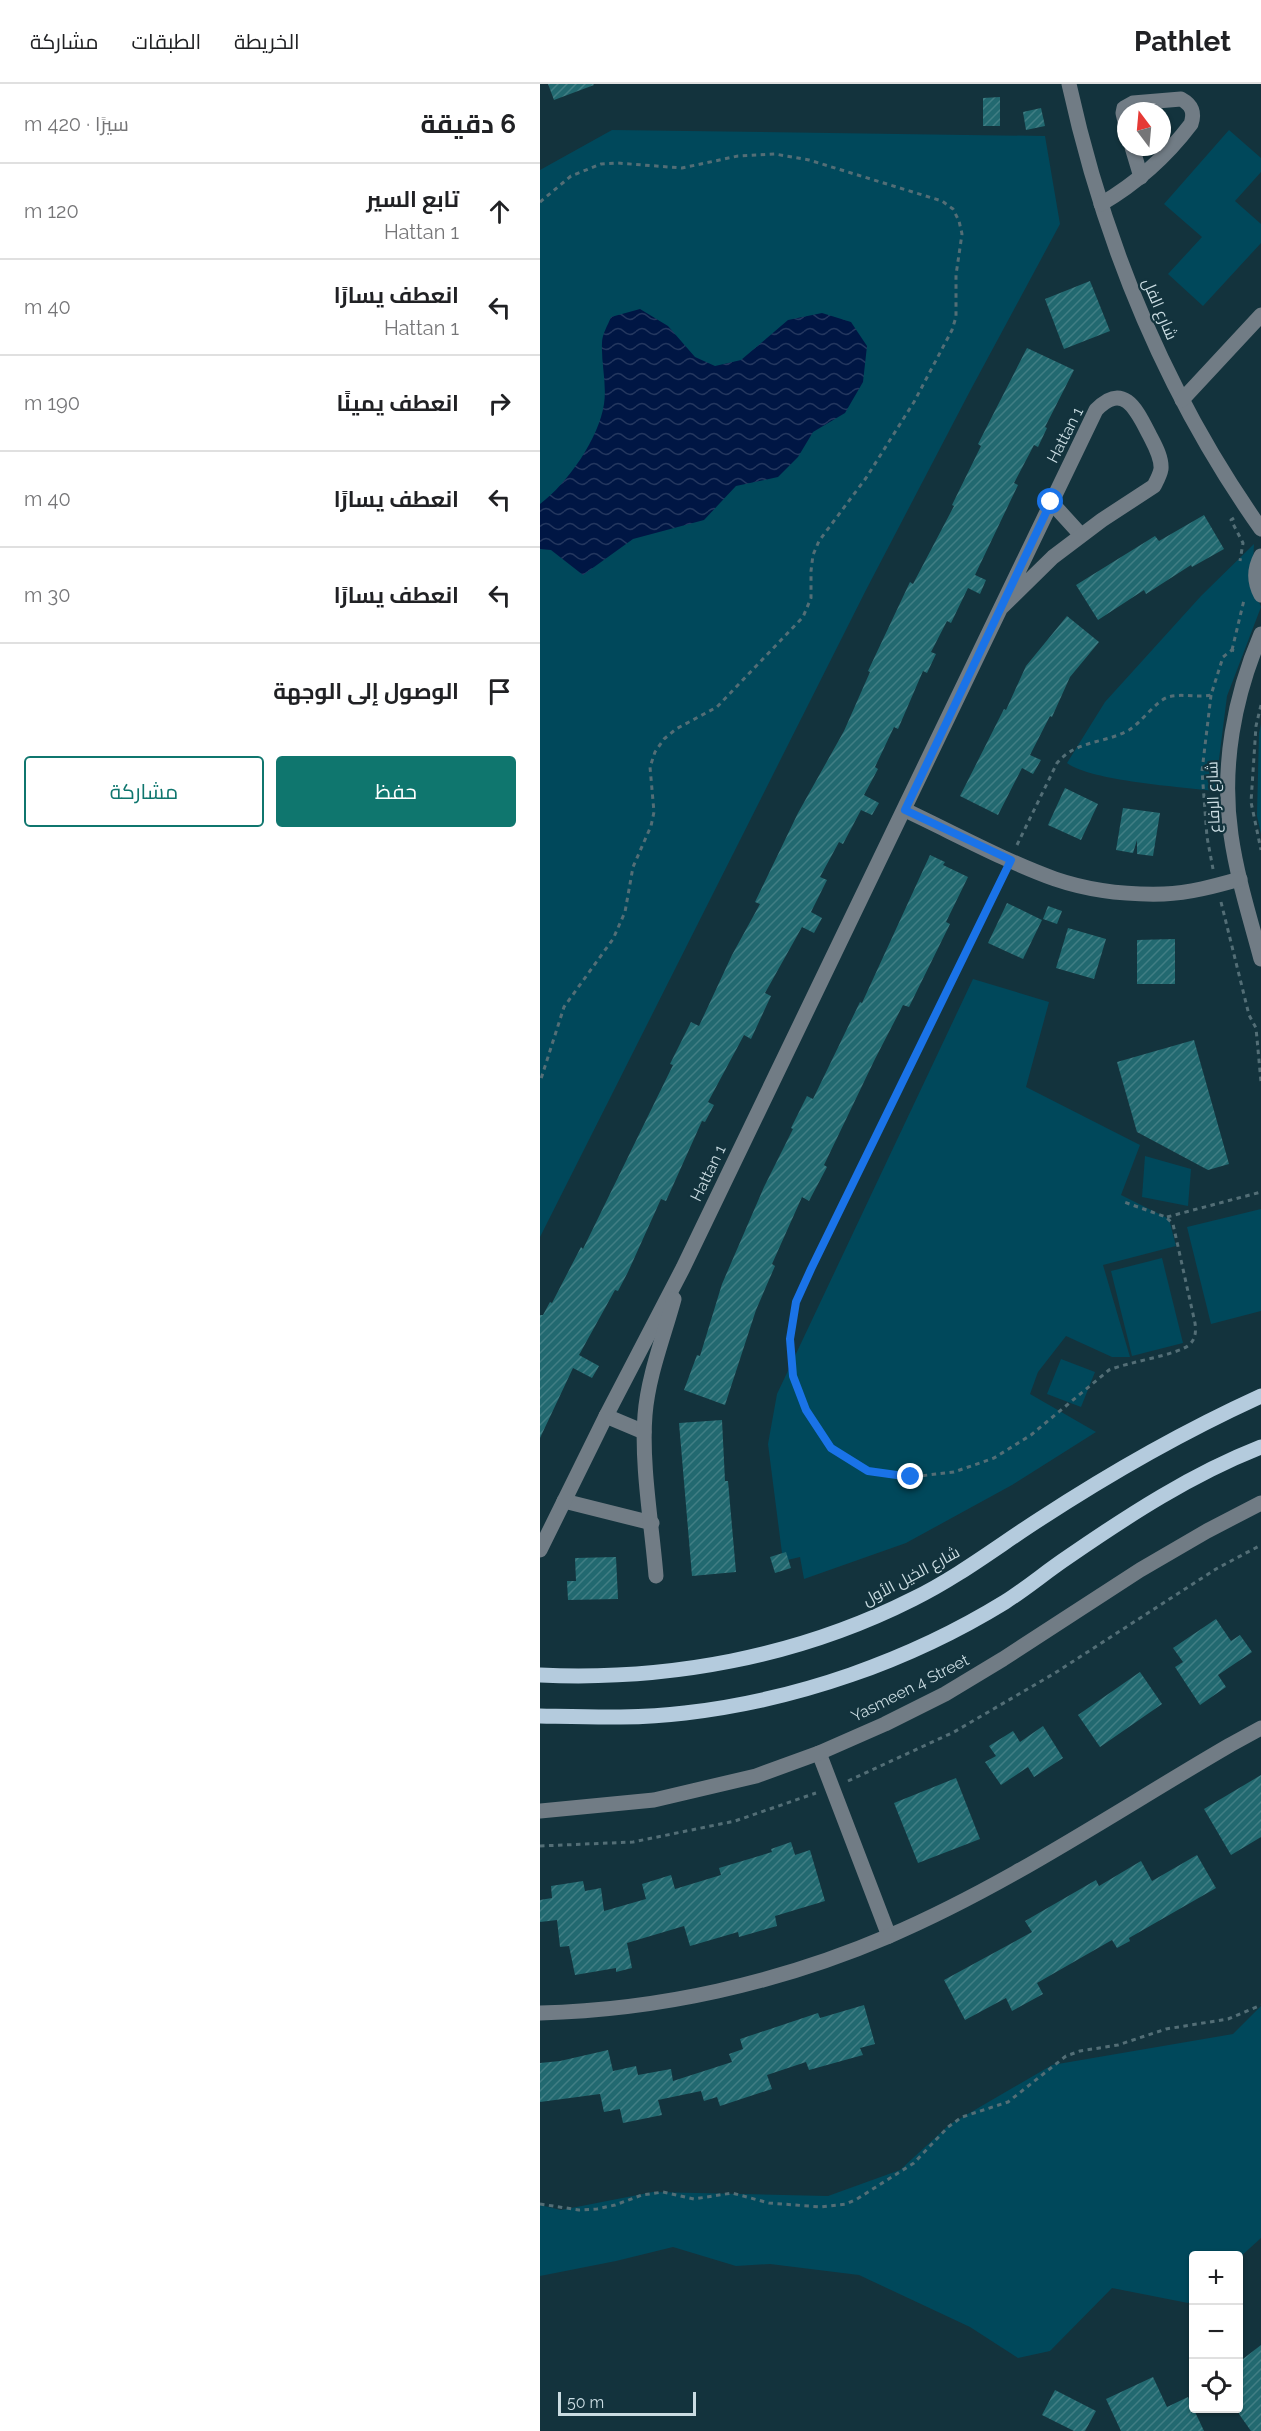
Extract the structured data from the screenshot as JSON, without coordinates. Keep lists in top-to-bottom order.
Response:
{
  "streets": {
    "main road": ["شارع الخيل الأول"],
    "street": [
      "شارع الفل",
      "Hattan 1",
      "شارع الرفاع",
      "Yasmeen 4 Street"
    ]
  },
  "scale_bar": "50 m",
  "north": "top",
  "page": {
    "header": "Pathlet",
    "nav": ["الخريطة", "الطبقات", "مشاركة"],
    "heading": ["6 دقيقة", "سيرًا · 420 m"],
    "list": [
      ["تابع السير", "Hattan 1", "120 m"],
      ["انعطف يسارًا", "Hattan 1", "40 m"],
      ["انعطف يمينًا", "190 m"],
      ["انعطف يسارًا", "40 m"],
      ["انعطف يسارًا", "30 m"],
      "الوصول إلى الوجهة"
    ],
    "buttons": ["حفظ", "مشاركة"],
    "map_buttons": ["+", "−"],
    "scale": "50 m"
  }
}
